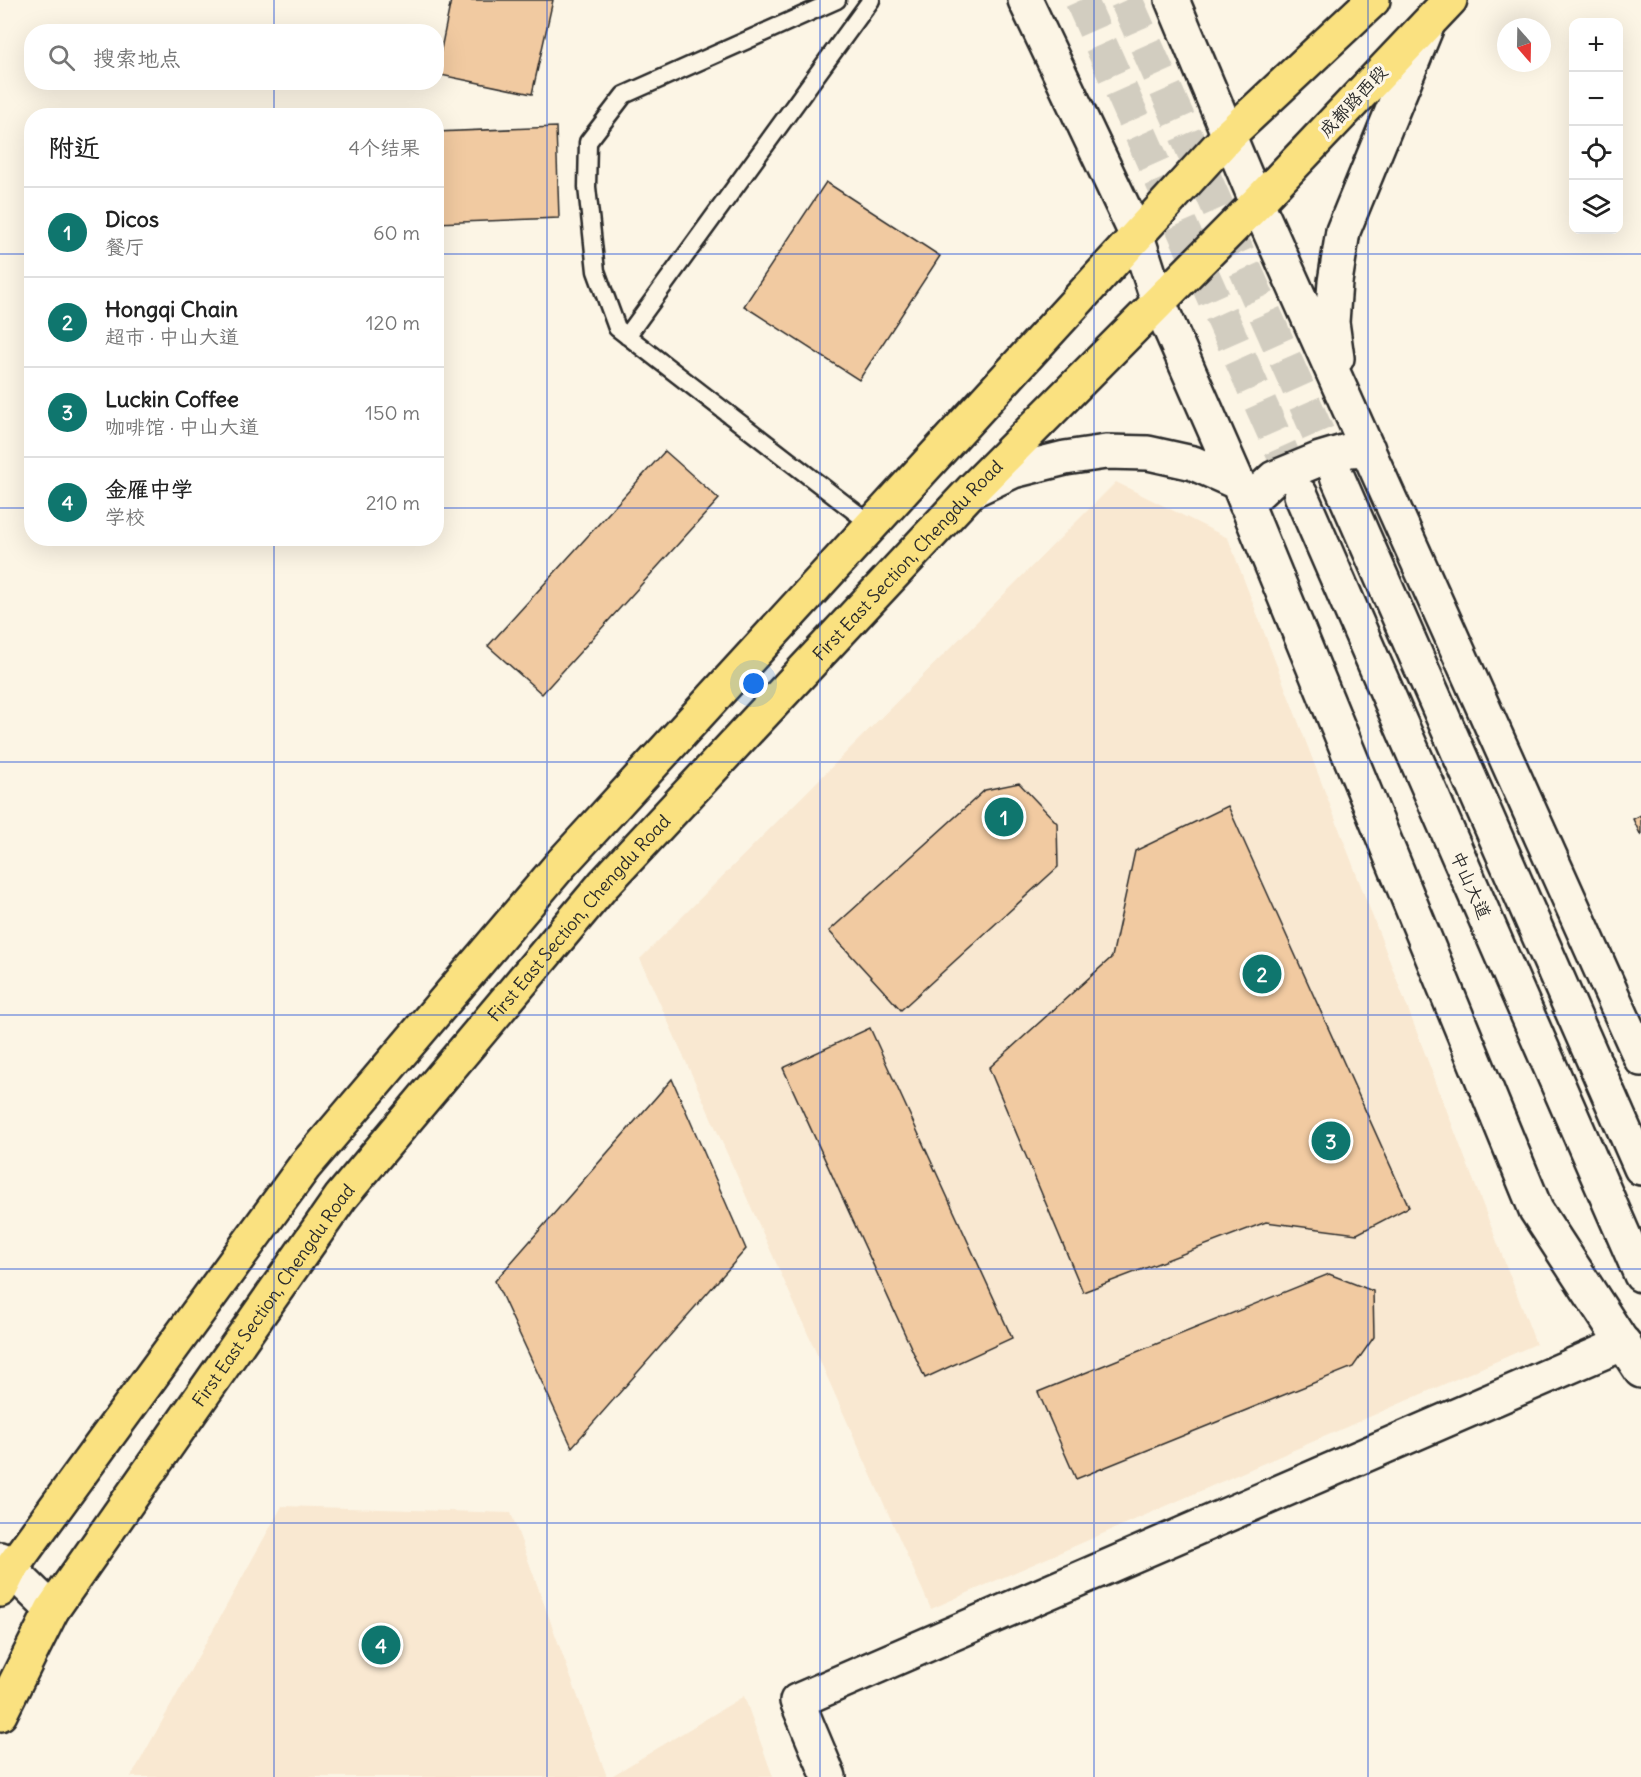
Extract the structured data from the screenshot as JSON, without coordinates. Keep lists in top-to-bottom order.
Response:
{
  "streets": {
    "highway": ["成都路西段", "First East Section, Chengdu Road"],
    "street": ["中山大道"]
  },
  "crossings": [
    ["成都路西段", "First East Section, Chengdu Road"]
  ],
  "north": "bottom",
  "page": {
    "map_buttons": ["+", "−"],
    "search": "搜索地点",
    "heading": ["附近", "4个结果"],
    "list": [
      {
        "mark": "1",
        "name": "Dicos",
        "note": "餐厅",
        "value": "60 m"
      },
      {
        "mark": "2",
        "name": "Hongqi Chain",
        "note": "超市 · 中山大道",
        "value": "120 m"
      },
      {
        "mark": "3",
        "name": "Luckin Coffee",
        "note": "咖啡馆 · 中山大道",
        "value": "150 m"
      },
      {
        "mark": "4",
        "name": "金雁中学",
        "note": "学校",
        "value": "210 m"
      }
    ],
    "pins": [
      "1",
      "2",
      "3",
      "4"
    ]
  }
}
